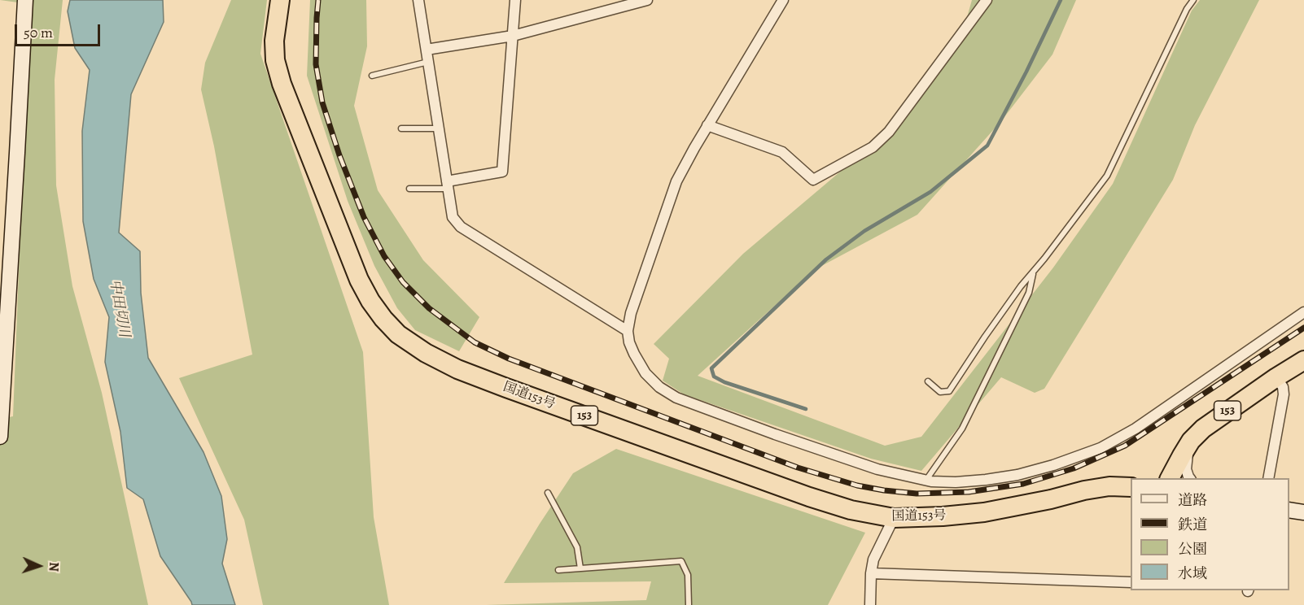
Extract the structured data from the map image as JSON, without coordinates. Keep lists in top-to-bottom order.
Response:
{
  "streets": {
    "highway": ["国道153号", "153"]
  },
  "water": ["中田切川"],
  "legend": [
    "道路",
    "鉄道",
    "公園",
    "水域"
  ],
  "scale_bar": "50 m",
  "north": "right"
}
